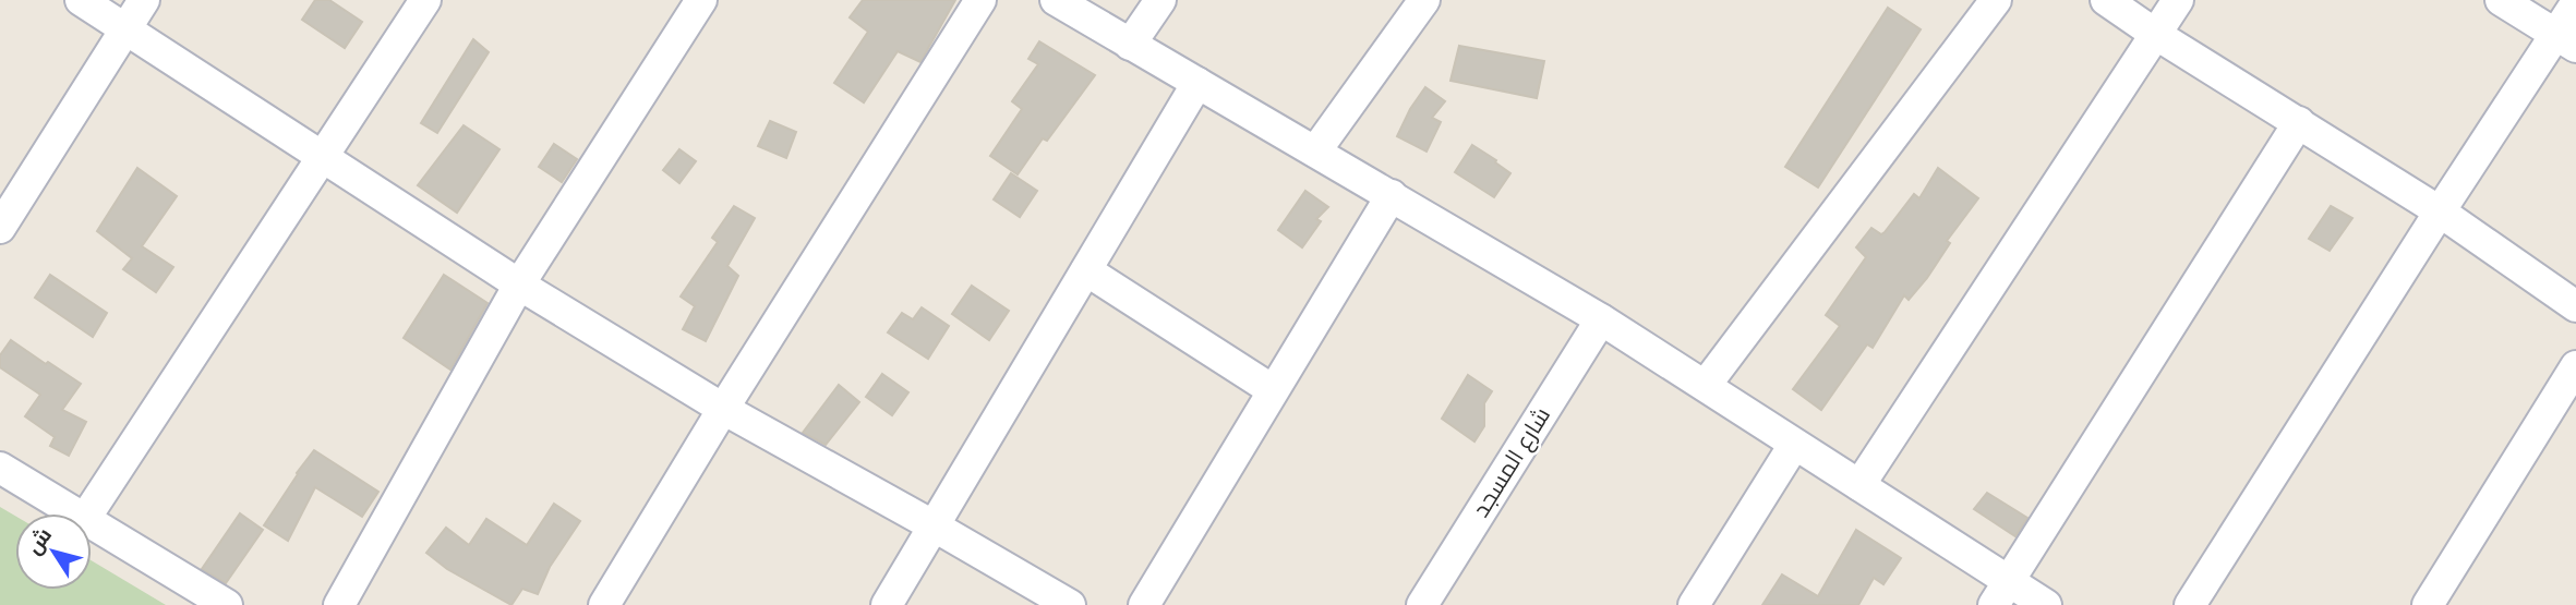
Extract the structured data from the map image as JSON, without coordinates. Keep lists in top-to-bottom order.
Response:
{
  "streets": {
    "street": ["شارع المسجد"]
  },
  "north": "top left"
}
